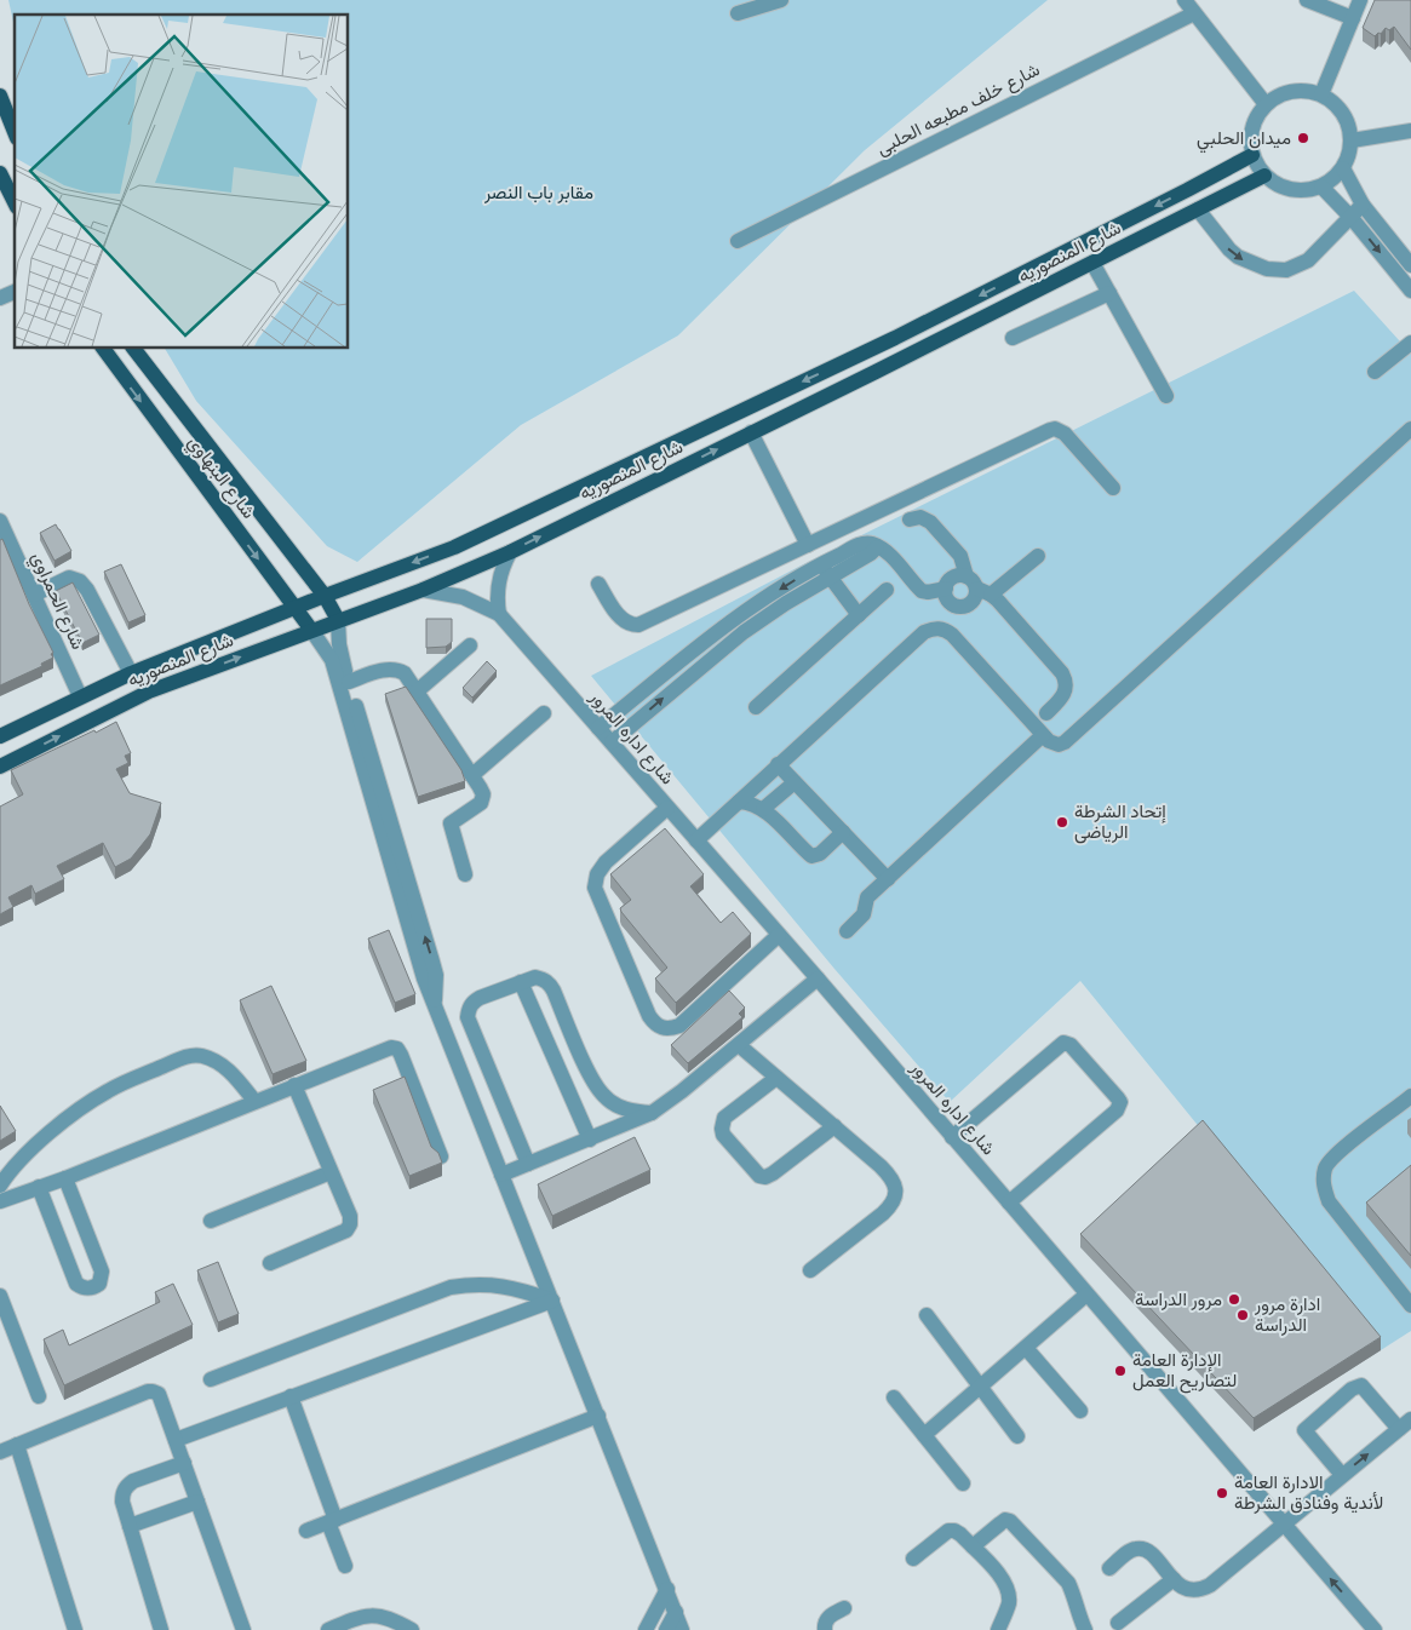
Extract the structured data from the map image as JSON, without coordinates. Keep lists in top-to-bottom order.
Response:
{
  "streets": {
    "main road": ["شارع المنصوريه", "شارع البنهاوي"],
    "street": ["شارع خلف مطبعه الحلبى", "شارع الحمراوي", "شارع اداره المرور"]
  },
  "crossings": [
    ["شارع المنصوريه", "شارع البنهاوي"],
    ["شارع المنصوريه", "شارع الحمراوي"],
    ["شارع المنصوريه", "شارع اداره المرور"]
  ],
  "parks": ["مقابر باب النصر"],
  "places": [
    "ميدان الحلبي",
    "إتحاد الشرطة الرياضى",
    "مرور الدراسة",
    "ادارة مرور الدراسة",
    "الإدارة العامة لتصاريح العمل",
    "الادارة العامة لأندية وفنادق الشرطة"
  ]
}
